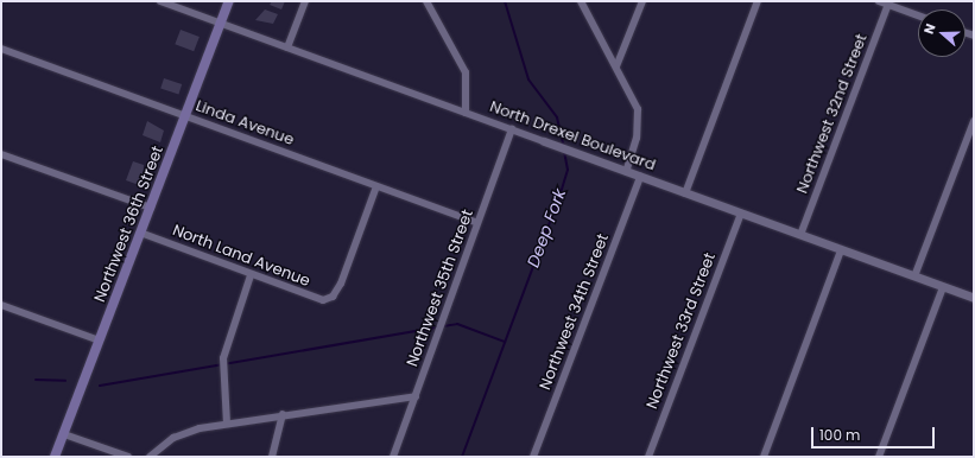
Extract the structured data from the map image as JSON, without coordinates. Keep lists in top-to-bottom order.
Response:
{
  "streets": {
    "main road": ["Northwest 36th Street"],
    "street": [
      "Northwest 32nd Street",
      "Linda Avenue",
      "North Drexel Boulevard",
      "North Land Avenue",
      "Northwest 35th Street",
      "Northwest 34th Street",
      "Northwest 33rd Street"
    ]
  },
  "crossings": [
    ["Northwest 32nd Street", "North Drexel Boulevard"],
    ["Linda Avenue", "Northwest 36th Street"],
    ["Linda Avenue", "North Land Avenue"],
    ["Linda Avenue", "Northwest 35th Street"],
    ["North Drexel Boulevard", "Northwest 36th Street"],
    ["North Drexel Boulevard", "Northwest 35th Street"],
    ["North Drexel Boulevard", "Northwest 34th Street"],
    ["North Drexel Boulevard", "Northwest 33rd Street"],
    ["Northwest 36th Street", "North Land Avenue"]
  ],
  "water": ["Deep Fork"],
  "scale_bar": "100 m",
  "north": "left"
}
